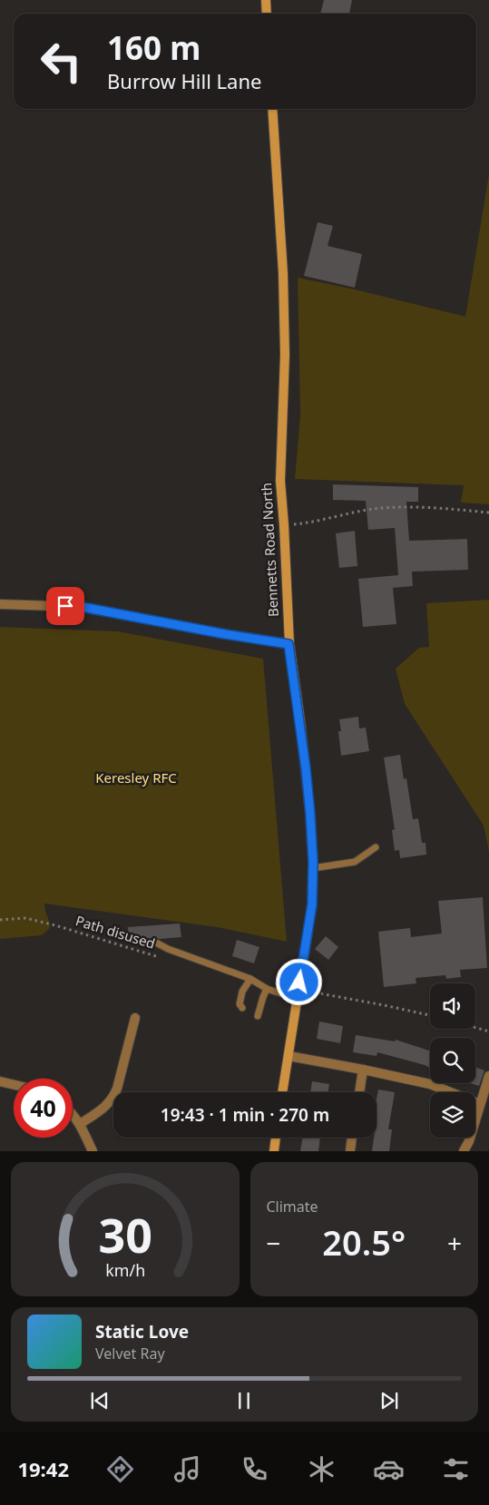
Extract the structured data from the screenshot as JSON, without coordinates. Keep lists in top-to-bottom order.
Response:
{
  "streets": {
    "street": ["Bennetts Road North"],
    "path": ["Path disused"]
  },
  "parks": ["Keresley RFC"],
  "page": {
    "turn": ["160 m", "Burrow Hill Lane"],
    "limit": "40",
    "trip": "19:43 · 1 min · 270 m",
    "tile": "Climate",
    "heat": ["−", "20.5°", "+"],
    "song": ["Static Love", "Velvet Ray"],
    "tabs": "19:42",
    "gauge": ["30", "km/h"]
  }
}
